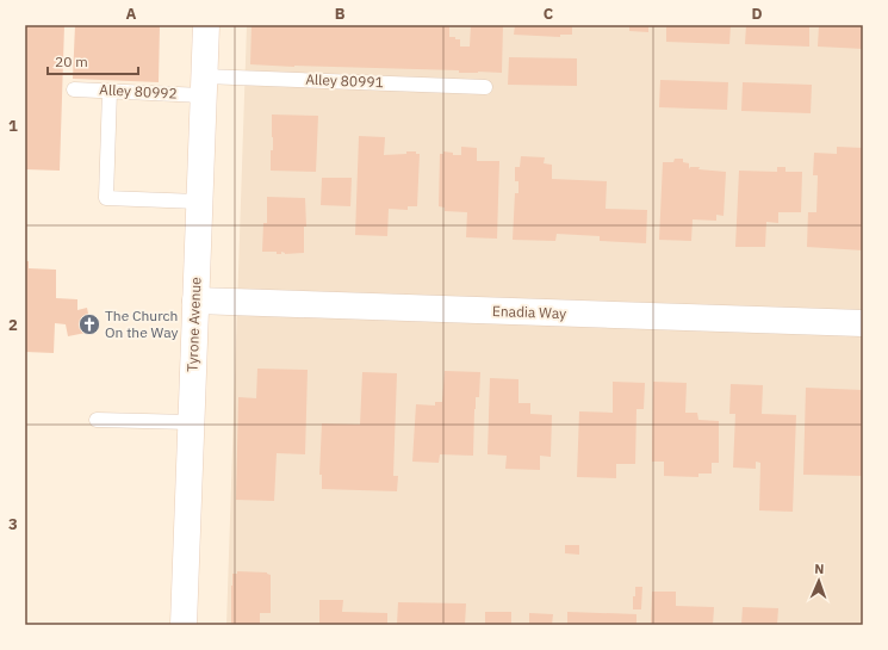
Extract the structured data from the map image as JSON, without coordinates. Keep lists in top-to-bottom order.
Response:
{
  "streets": {
    "street": ["Enadia Way", "Tyrone Avenue"],
    "lane": ["Alley 80991", "Alley 80992"]
  },
  "crossings": [
    ["Alley 80991", "Alley 80992"],
    ["Alley 80991", "Tyrone Avenue"],
    ["Alley 80992", "Tyrone Avenue"],
    ["Enadia Way", "Tyrone Avenue"]
  ],
  "places": {
    "church": ["The Church On the Way"]
  },
  "scale_bar": "20 m",
  "north": "top",
  "grid": {
    "columns": [
      "A",
      "B",
      "C",
      "D"
    ],
    "rows": ["1", "2", "3"]
  }
}
